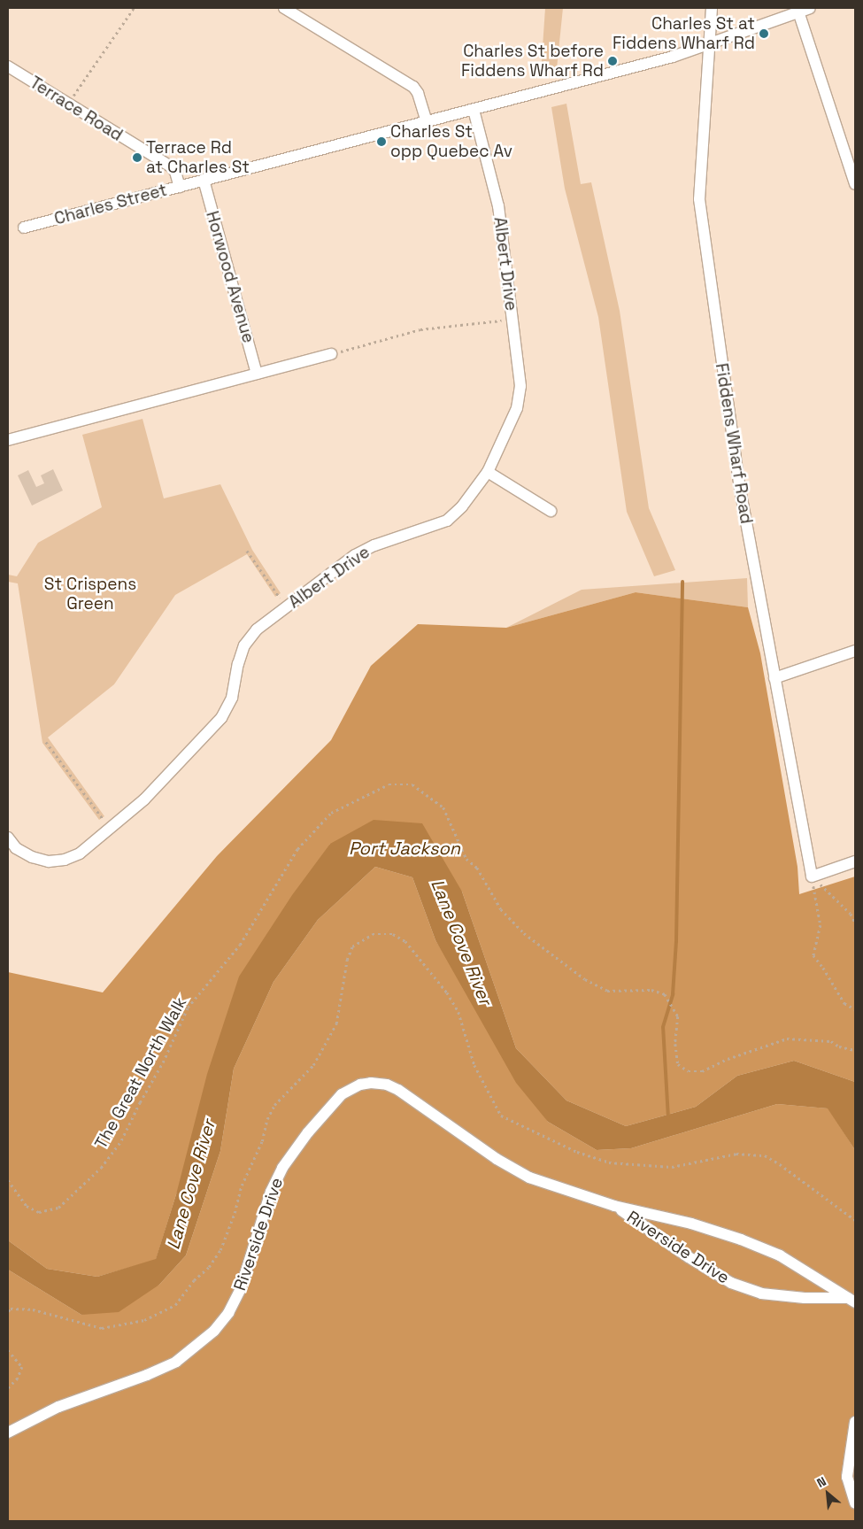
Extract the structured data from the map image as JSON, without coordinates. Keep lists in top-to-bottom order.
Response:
{
  "streets": {
    "street": [
      "Terrace Road",
      "Charles Street",
      "Albert Drive",
      "Horwood Avenue",
      "Fiddens Wharf Road",
      "Riverside Drive"
    ],
    "path": ["The Great North Walk"]
  },
  "crossings": [
    ["Terrace Road", "Charles Street"],
    ["Charles Street", "Albert Drive"],
    ["Charles Street", "Horwood Avenue"],
    ["Charles Street", "Fiddens Wharf Road"]
  ],
  "water": ["Port Jackson", "Lane Cove River"],
  "parks": ["St Crispens Green"],
  "places": [
    "Charles St at Fiddens Wharf Rd",
    "Charles St before Fiddens Wharf Rd",
    "Charles St opp Quebec Av",
    "Terrace Rd at Charles St"
  ],
  "north": "top left"
}
